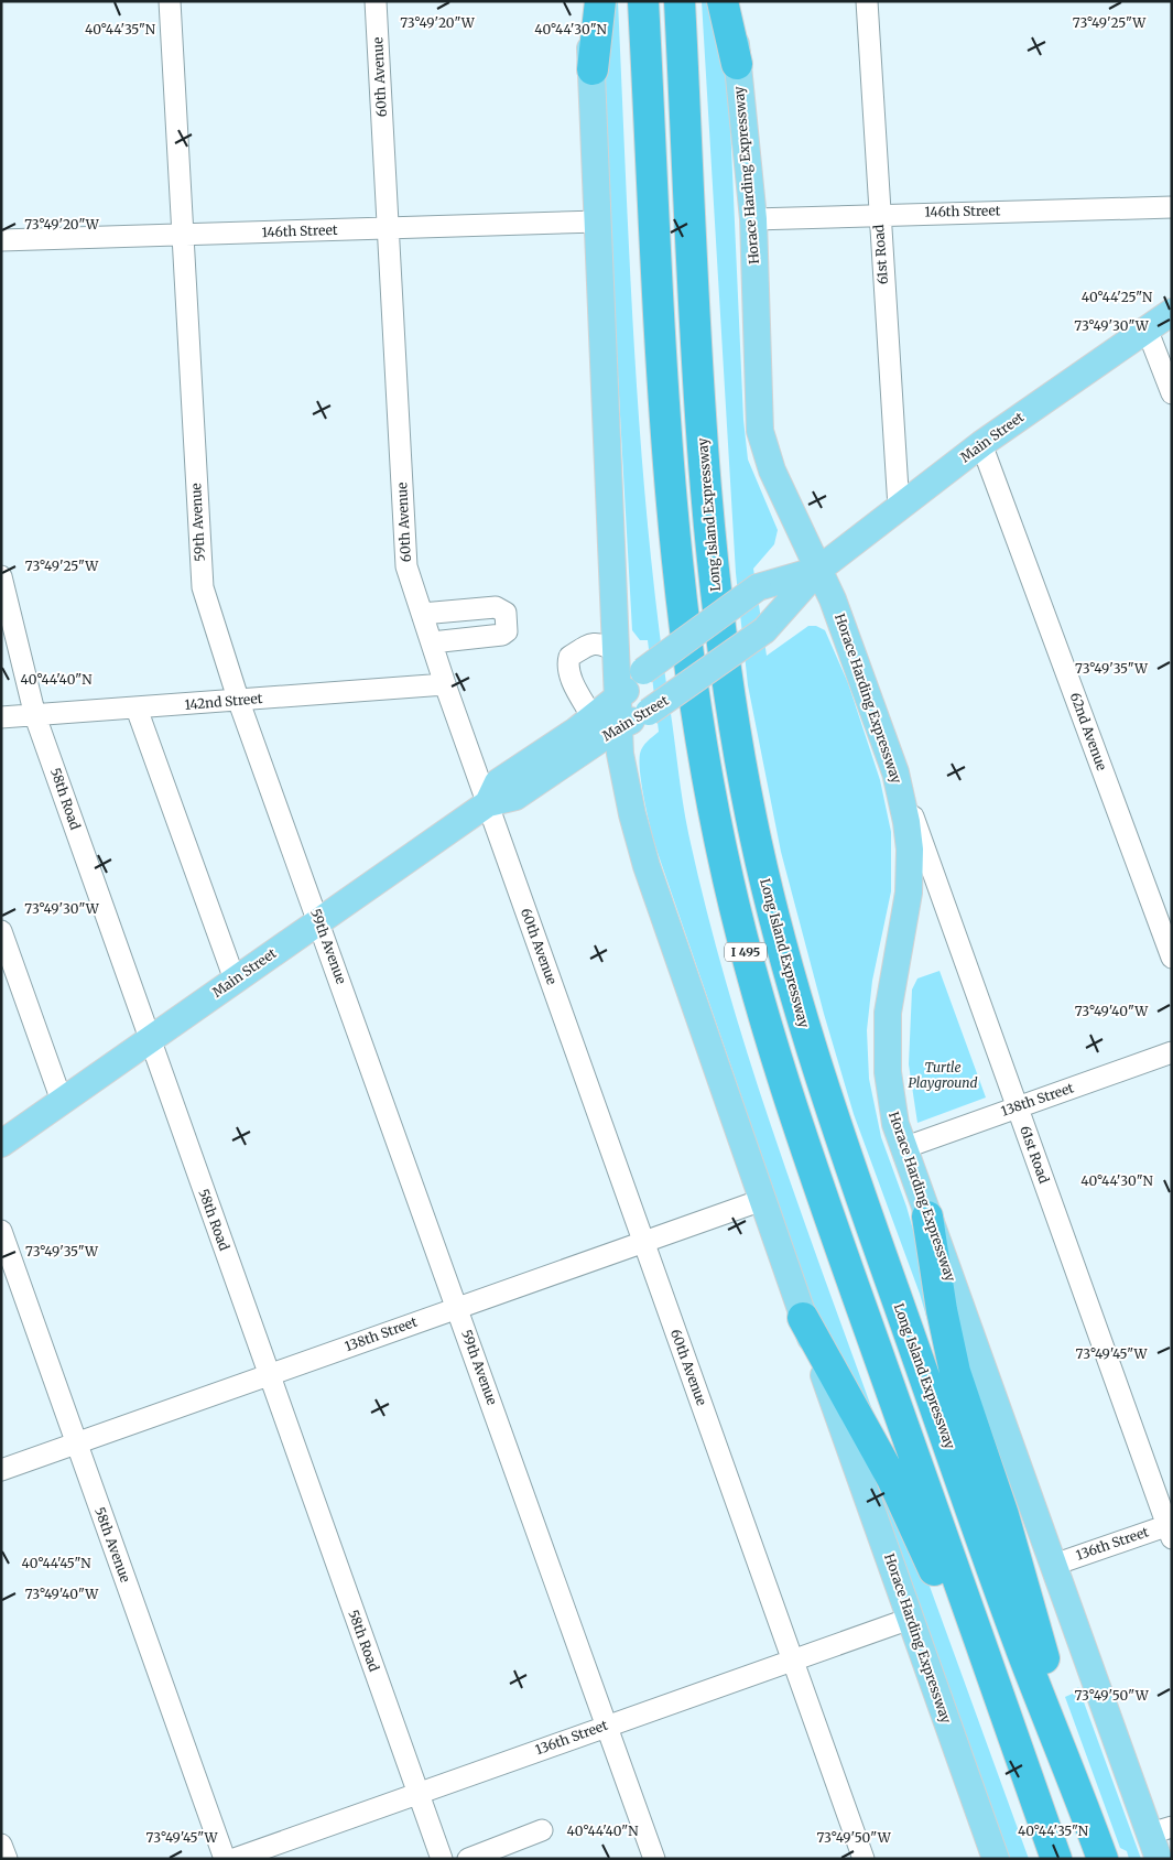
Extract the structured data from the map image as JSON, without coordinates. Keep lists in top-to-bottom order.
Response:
{
  "streets": {
    "highway": ["Long Island Expressway", "I 495"],
    "main road": ["Horace Harding Expressway", "Main Street"],
    "street": [
      "60th Avenue",
      "146th Street",
      "61st Road",
      "59th Avenue",
      "142nd Street",
      "62nd Avenue",
      "58th Road",
      "138th Street",
      "136th Street",
      "58th Avenue"
    ]
  },
  "crossings": [
    ["60th Avenue", "146th Street"],
    ["60th Avenue", "Main Street"],
    ["60th Avenue", "142nd Street"],
    ["60th Avenue", "138th Street"],
    ["60th Avenue", "136th Street"],
    ["Horace Harding Expressway", "146th Street"],
    ["Horace Harding Expressway", "61st Road"],
    ["Horace Harding Expressway", "Main Street"],
    ["Horace Harding Expressway", "138th Street"],
    ["Horace Harding Expressway", "136th Street"],
    ["146th Street", "61st Road"],
    ["146th Street", "59th Avenue"],
    ["61st Road", "Main Street"],
    ["61st Road", "138th Street"],
    ["61st Road", "136th Street"],
    ["Main Street", "59th Avenue"],
    ["Main Street", "62nd Avenue"],
    ["Main Street", "58th Road"],
    ["59th Avenue", "142nd Street"],
    ["59th Avenue", "138th Street"],
    ["59th Avenue", "136th Street"],
    ["142nd Street", "58th Road"],
    ["58th Road", "138th Street"],
    ["58th Road", "136th Street"],
    ["138th Street", "58th Avenue"]
  ],
  "parks": ["Turtle Playground"],
  "coordinates": [
    "73°49'20\"W",
    "73°49'25\"W",
    "40°44'35\"N",
    "40°44'30\"N",
    "40°44'25\"N",
    "73°49'30\"W",
    "73°49'35\"W",
    "40°44'40\"N",
    "73°49'40\"W",
    "73°49'45\"W",
    "40°44'45\"N",
    "73°49'50\"W"
  ]
}
